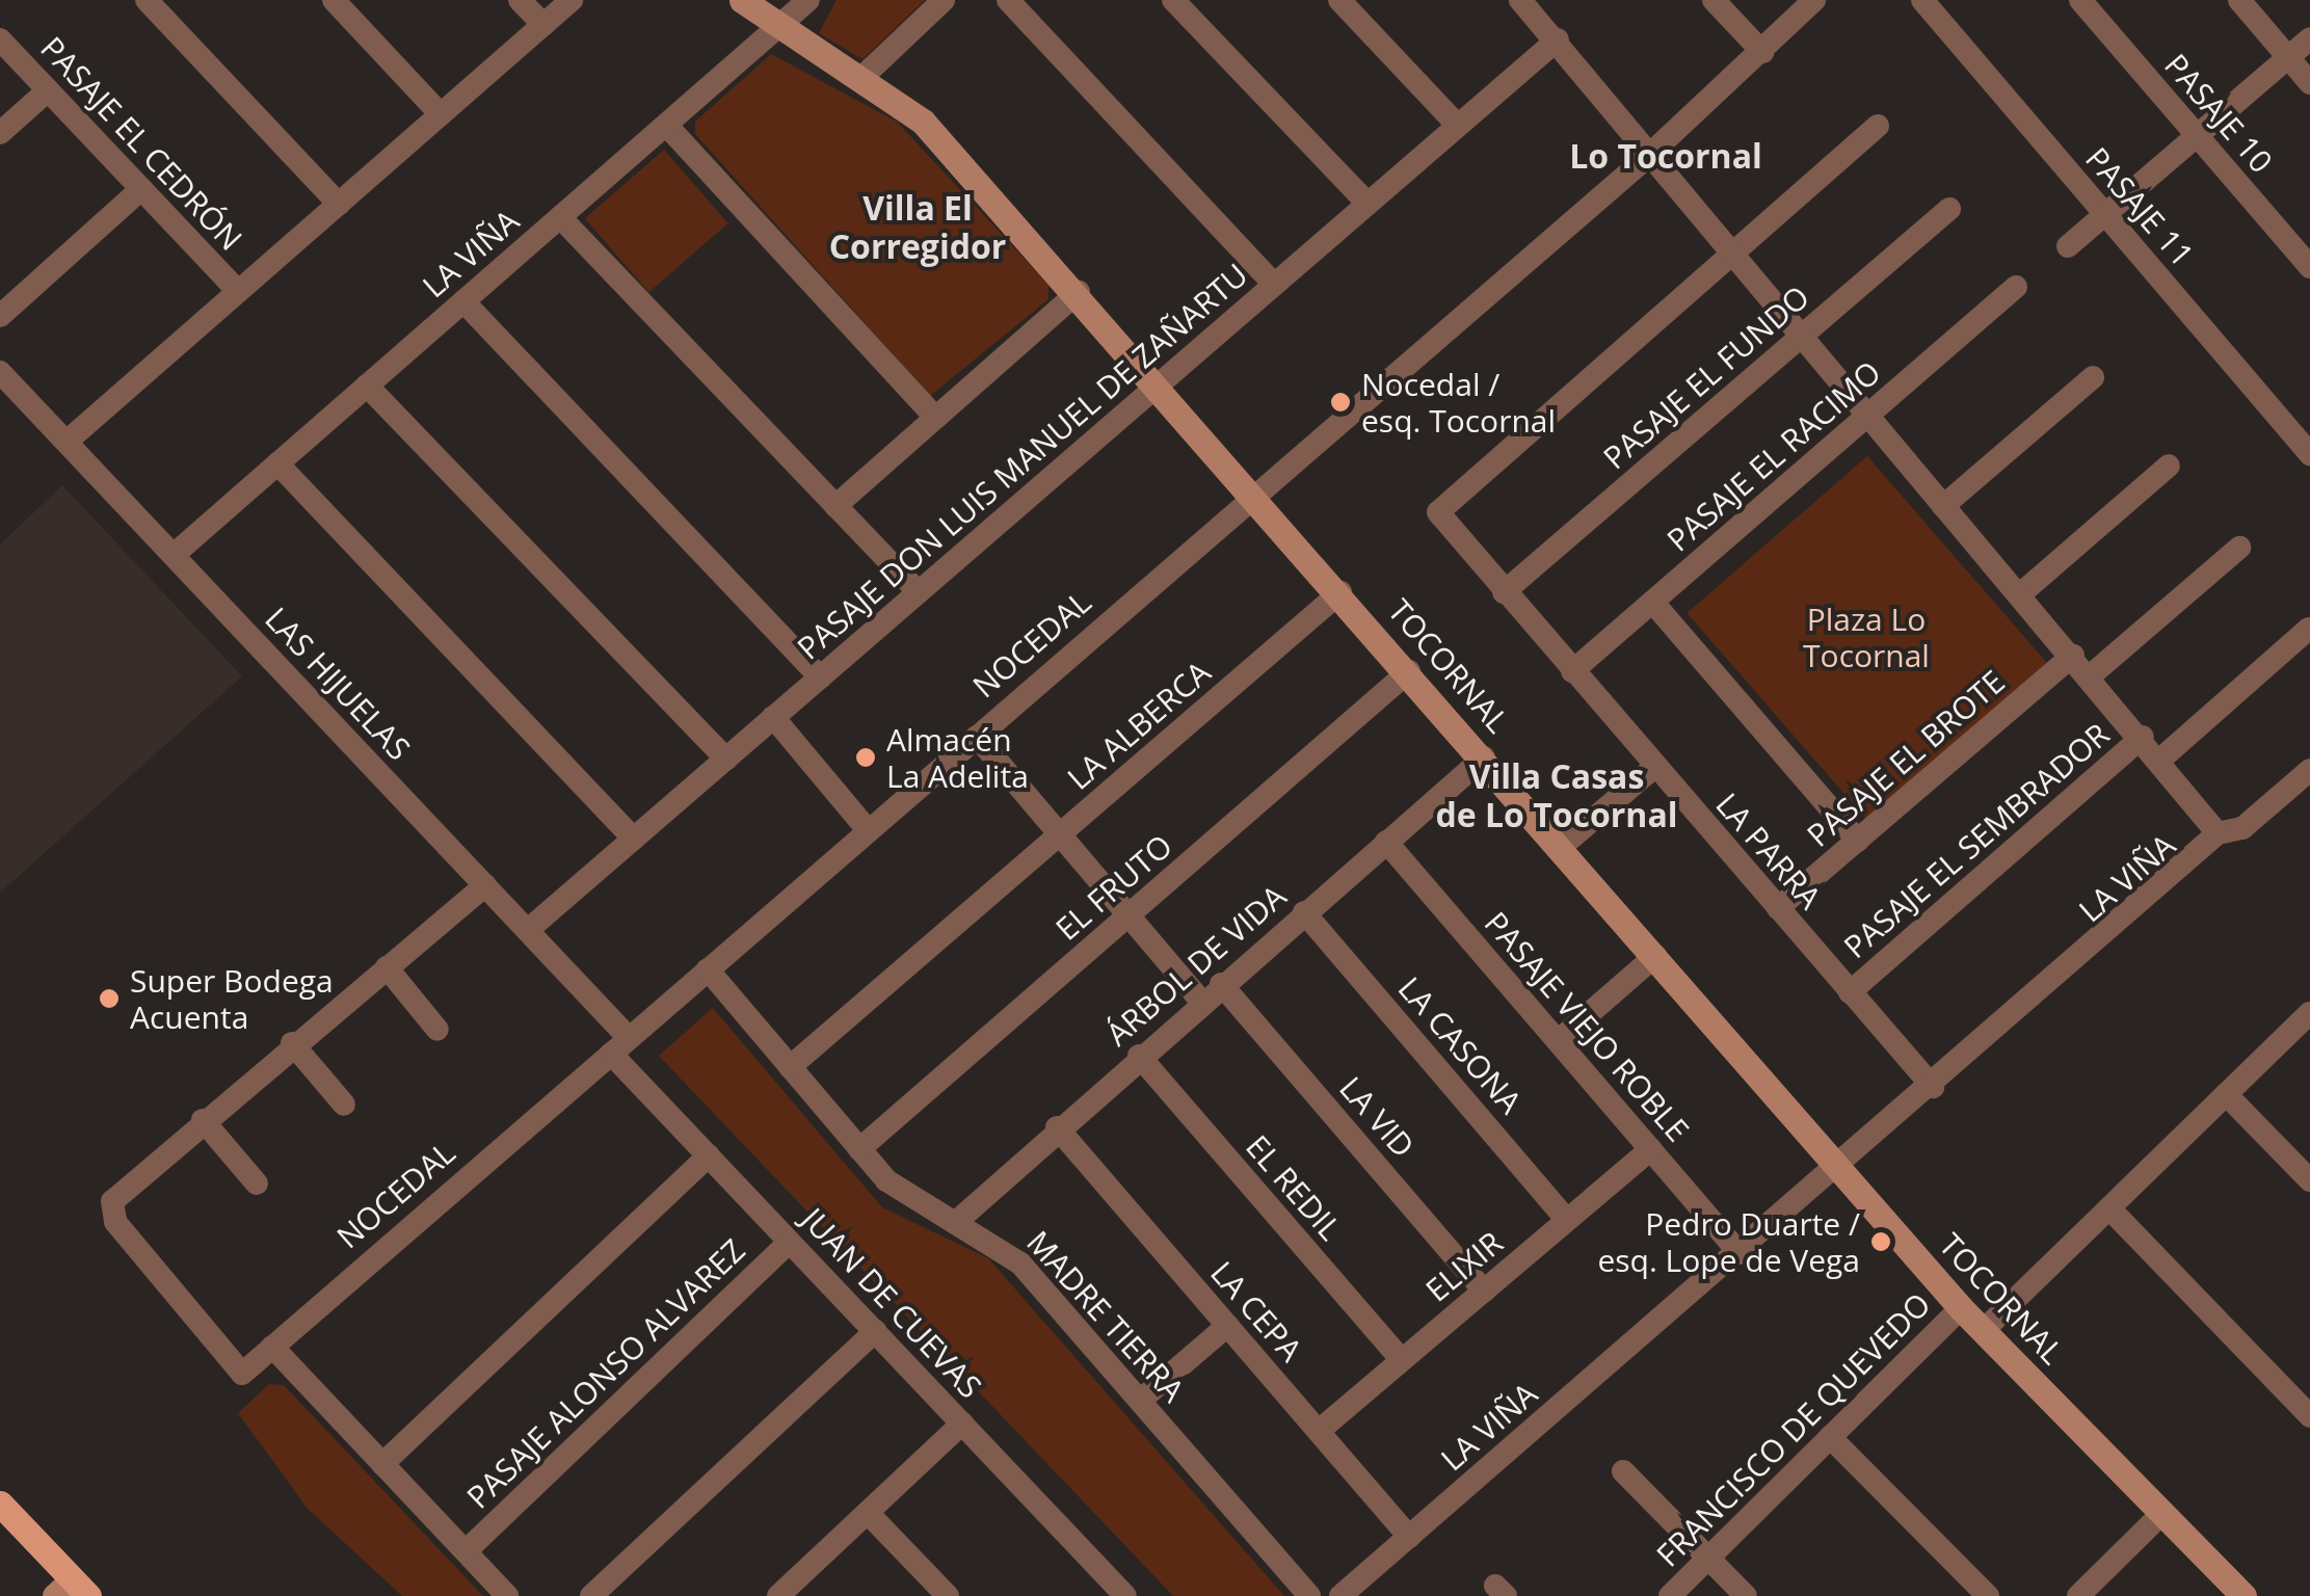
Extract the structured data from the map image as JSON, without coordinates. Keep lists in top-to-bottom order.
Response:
{
  "streets": {
    "street": [
      "PASAJE 10",
      "PASAJE EL CEDRÓN",
      "PASAJE 11",
      "LA VIÑA",
      "PASAJE EL FUNDO",
      "PASAJE EL RACIMO",
      "PASAJE DON LUIS MANUEL DE ZAÑARTU",
      "NOCEDAL",
      "TOCORNAL",
      "LAS HIJUELAS",
      "LA ALBERCA",
      "PASAJE EL BROTE",
      "PASAJE EL SEMBRADOR",
      "LA PARRA",
      "EL FRUTO",
      "ÁRBOL DE VIDA",
      "PASAJE VIEJO ROBLE",
      "LA CASONA",
      "LA VID",
      "EL REDIL",
      "ELIXIR",
      "JUAN DE CUEVAS",
      "LA CEPA",
      "MADRE TIERRA",
      "PASAJE ALONSO ALVAREZ",
      "FRANCISCO DE QUEVEDO"
    ]
  },
  "crossings": [
    ["LA VIÑA", "PASAJE EL FUNDO"],
    ["LA VIÑA", "PASAJE EL RACIMO"],
    ["LA VIÑA", "PASAJE DON LUIS MANUEL DE ZAÑARTU"],
    ["LA VIÑA", "NOCEDAL"],
    ["LA VIÑA", "TOCORNAL"],
    ["LA VIÑA", "LAS HIJUELAS"],
    ["LA VIÑA", "PASAJE EL BROTE"],
    ["LA VIÑA", "PASAJE EL SEMBRADOR"],
    ["LA VIÑA", "LA PARRA"],
    ["LA VIÑA", "PASAJE VIEJO ROBLE"],
    ["LA VIÑA", "LA CEPA"],
    ["PASAJE EL FUNDO", "LA PARRA"],
    ["PASAJE EL RACIMO", "LA PARRA"],
    ["PASAJE DON LUIS MANUEL DE ZAÑARTU", "TOCORNAL"],
    ["PASAJE DON LUIS MANUEL DE ZAÑARTU", "LAS HIJUELAS"],
    ["NOCEDAL", "TOCORNAL"],
    ["NOCEDAL", "LAS HIJUELAS"],
    ["NOCEDAL", "JUAN DE CUEVAS"],
    ["NOCEDAL", "MADRE TIERRA"],
    ["TOCORNAL", "LA ALBERCA"],
    ["TOCORNAL", "EL FRUTO"],
    ["TOCORNAL", "ÁRBOL DE VIDA"],
    ["TOCORNAL", "FRANCISCO DE QUEVEDO"],
    ["LAS HIJUELAS", "JUAN DE CUEVAS"],
    ["LA ALBERCA", "MADRE TIERRA"],
    ["PASAJE EL BROTE", "LA PARRA"],
    ["PASAJE EL SEMBRADOR", "LA PARRA"],
    ["EL FRUTO", "MADRE TIERRA"],
    ["ÁRBOL DE VIDA", "PASAJE VIEJO ROBLE"],
    ["ÁRBOL DE VIDA", "LA CASONA"],
    ["ÁRBOL DE VIDA", "LA VID"],
    ["ÁRBOL DE VIDA", "EL REDIL"],
    ["ÁRBOL DE VIDA", "LA CEPA"],
    ["ÁRBOL DE VIDA", "MADRE TIERRA"],
    ["PASAJE VIEJO ROBLE", "ELIXIR"],
    ["LA CASONA", "ELIXIR"],
    ["LA VID", "ELIXIR"],
    ["EL REDIL", "ELIXIR"],
    ["ELIXIR", "LA CEPA"],
    ["JUAN DE CUEVAS", "PASAJE ALONSO ALVAREZ"]
  ],
  "districts": ["Lo Tocornal", "Villa El Corregidor", "Villa Casas de Lo Tocornal"],
  "parks": ["Plaza Lo Tocornal"],
  "places": [
    "Nocedal / esq. Tocornal",
    "Almacén La Adelita",
    "Super Bodega Acuenta",
    "Pedro Duarte / esq. Lope de Vega"
  ]
}
